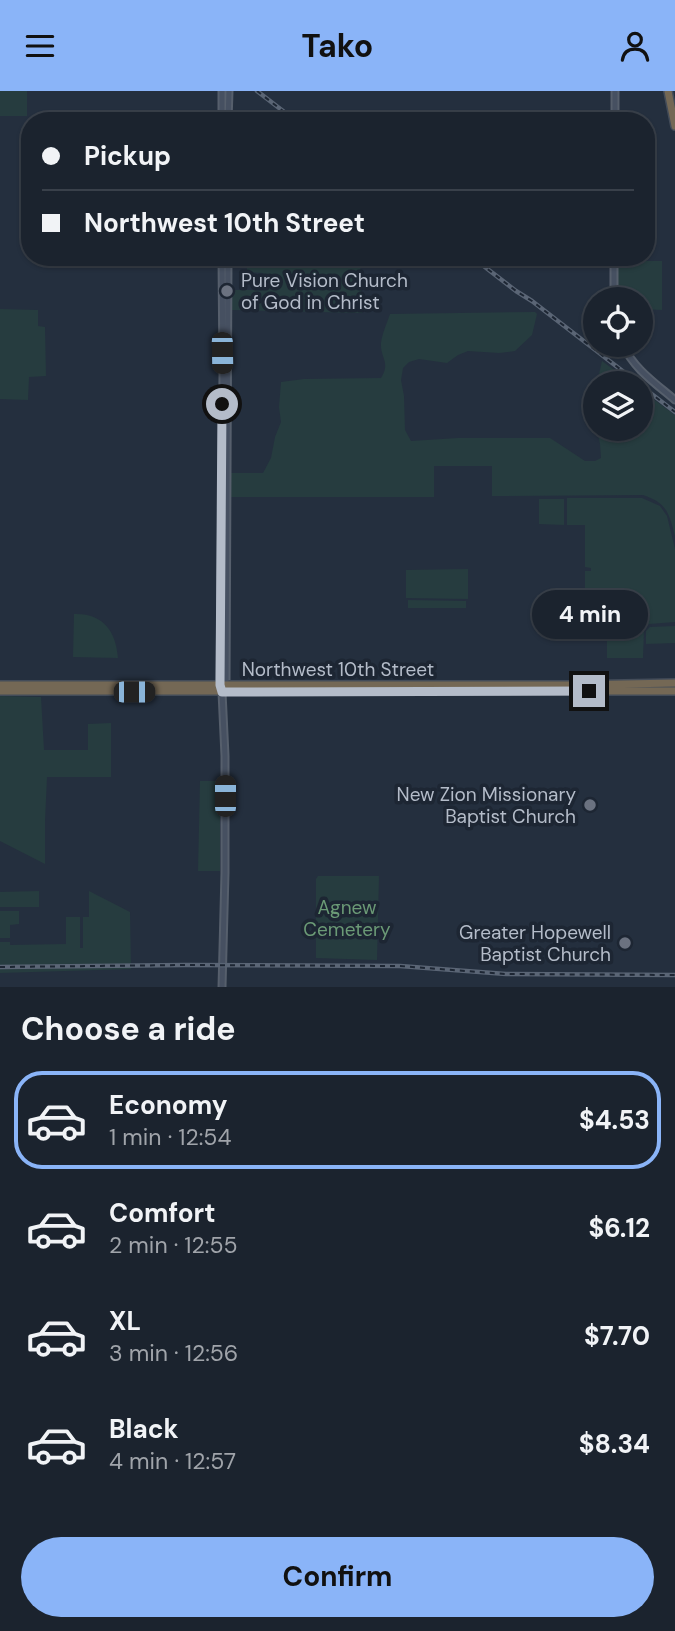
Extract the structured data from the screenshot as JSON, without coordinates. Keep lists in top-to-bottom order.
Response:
{
  "streets": {
    "highway": ["Northwest 10th Street"]
  },
  "parks": ["Agnew Cemetery"],
  "places": ["Pure Vision Church of God in Christ", "New Zion Missionary Baptist Church", "Greater Hopewell Baptist Church"],
  "page": {
    "header": "Tako",
    "banner": ["Pickup", "Northwest 10th Street"],
    "bubble": "4 min",
    "heading": "Choose a ride",
    "list": [
      {
        "name": "Economy",
        "note": "1 min · 12:54",
        "value": "$4.53"
      },
      {
        "name": "Comfort",
        "note": "2 min · 12:55",
        "value": "$6.12"
      },
      {
        "name": "XL",
        "note": "3 min · 12:56",
        "value": "$7.70"
      },
      {
        "name": "Black",
        "note": "4 min · 12:57",
        "value": "$8.34"
      }
    ],
    "buttons": "Confirm"
  }
}
